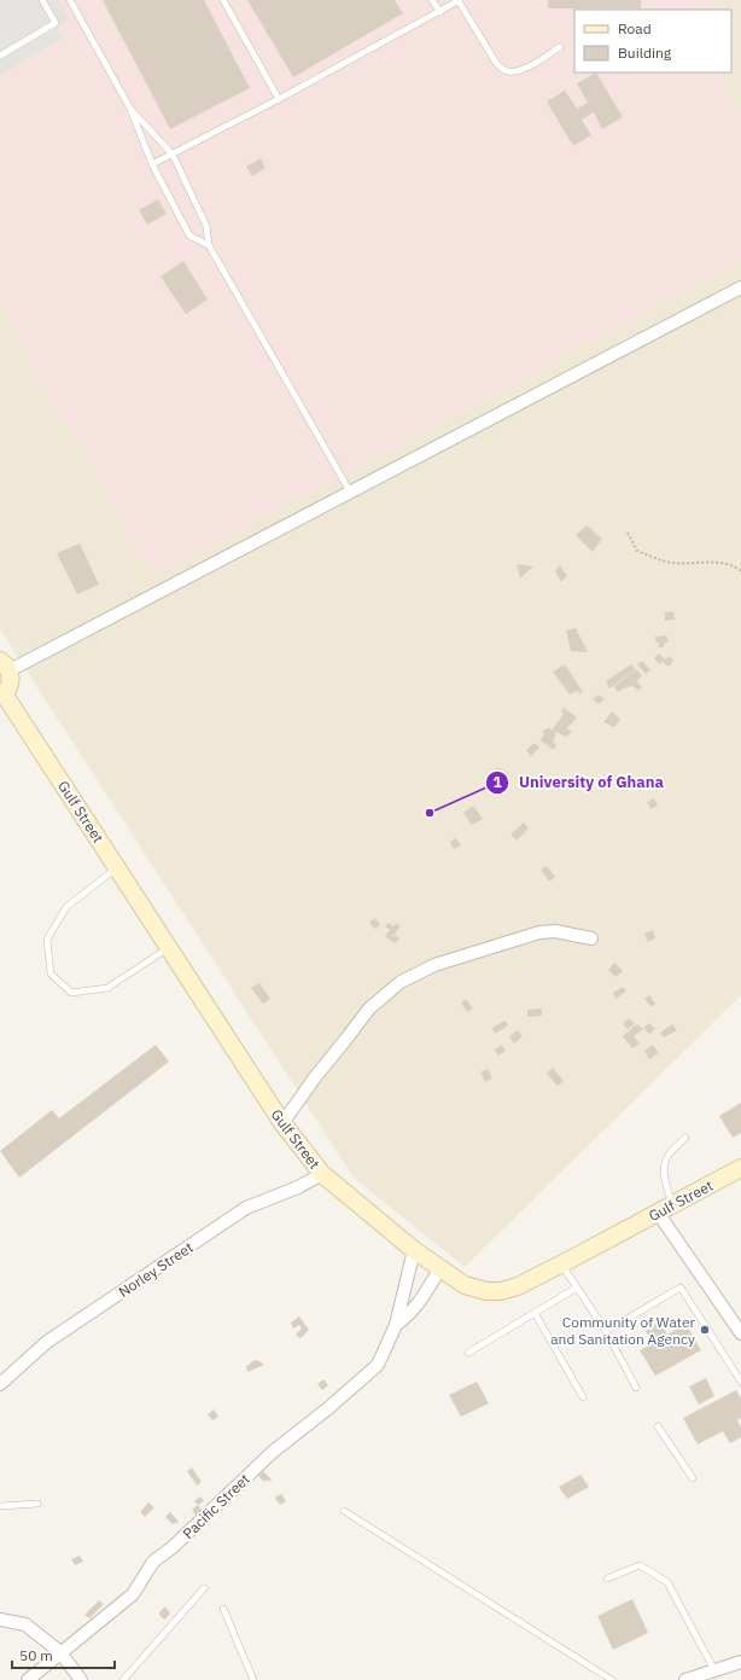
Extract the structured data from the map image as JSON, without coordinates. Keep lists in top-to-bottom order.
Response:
{
  "streets": {
    "street": ["Gulf Street", "Norley Street", "Pacific Street"]
  },
  "crossings": [
    ["Gulf Street", "Norley Street"],
    ["Gulf Street", "Pacific Street"]
  ],
  "places": ["University of Ghana", "Community of Water and Sanitation Agency"],
  "legend": ["Road", "Building"],
  "scale_bar": "50 m"
}
